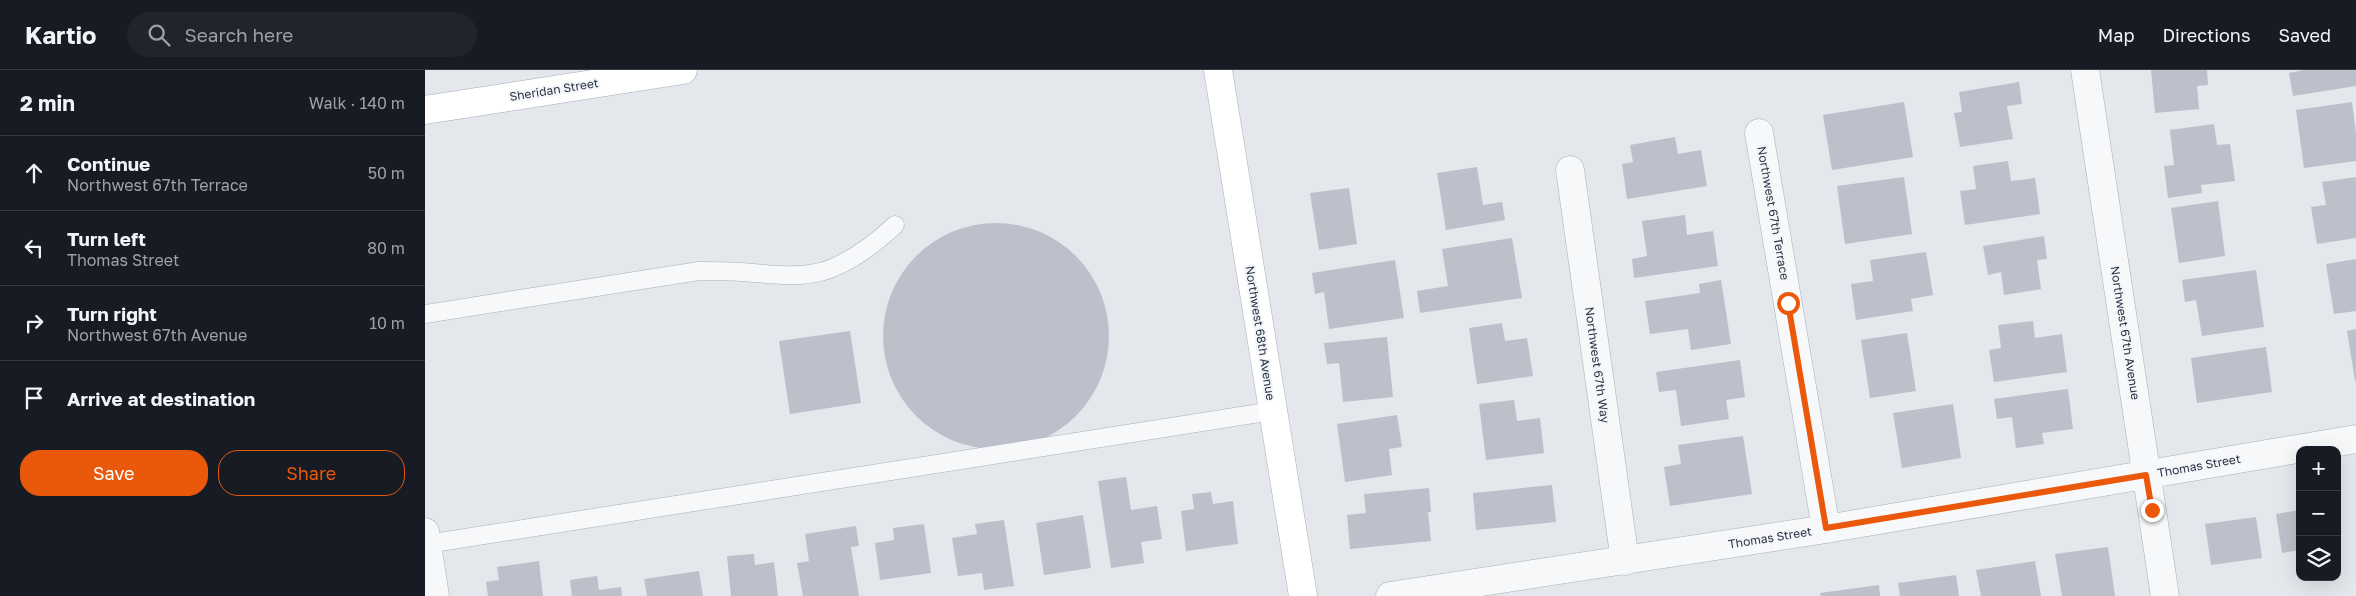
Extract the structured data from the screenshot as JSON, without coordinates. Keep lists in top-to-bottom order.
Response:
{
  "streets": {
    "street": [
      "Sheridan Street",
      "Northwest 67th Terrace",
      "Northwest 68th Avenue",
      "Northwest 67th Avenue",
      "Northwest 67th Way",
      "Thomas Street"
    ]
  },
  "crossings": [
    ["Northwest 67th Terrace", "Thomas Street"],
    ["Northwest 67th Avenue", "Thomas Street"],
    ["Northwest 67th Way", "Thomas Street"]
  ],
  "page": {
    "header": "Kartio",
    "search": "Search here",
    "nav": ["Map", "Directions", "Saved"],
    "heading": ["2 min", "Walk · 140 m"],
    "list": [
      ["Continue", "Northwest 67th Terrace", "50 m"],
      ["Turn left", "Thomas Street", "80 m"],
      ["Turn right", "Northwest 67th Avenue", "10 m"],
      "Arrive at destination"
    ],
    "buttons": ["Save", "Share"],
    "map_buttons": ["+", "−"]
  }
}
